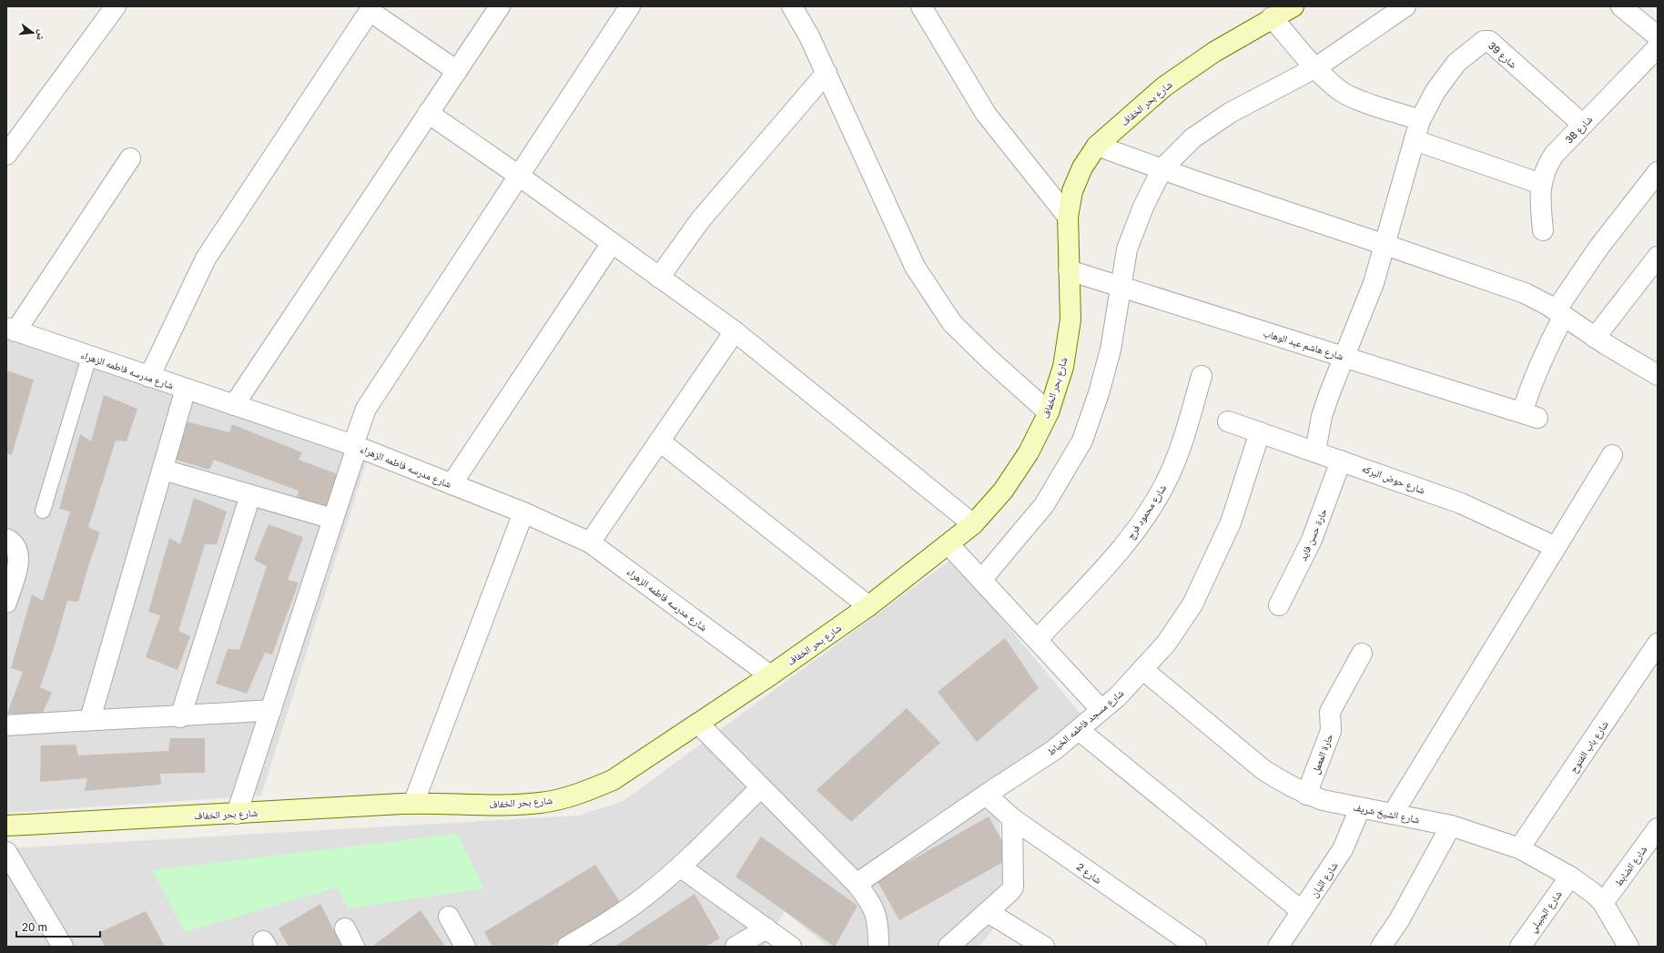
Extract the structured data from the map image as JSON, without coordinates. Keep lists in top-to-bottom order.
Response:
{
  "streets": {
    "street": [
      "شارع 39",
      "شارع بحر الخفاف",
      "شارع 38",
      "شارع هاشم عبد الوهاب",
      "شارع مدرسه فاطمه الزهراء",
      "شارع حوض البركه",
      "شارع محمود فرج",
      "حارة حسن فايد",
      "شارع مسجد فاطمه الخياط",
      "شارع باب الفتوح",
      "حارة المعمل",
      "شارع الشيخ شريف",
      "شارع الضابط",
      "شارع 2",
      "شارع اللبان",
      "شارع الجبيلي"
    ]
  },
  "crossings": [
    ["شارع 39", "شارع 38"],
    ["شارع بحر الخفاف", "شارع هاشم عبد الوهاب"],
    ["شارع بحر الخفاف", "شارع مدرسه فاطمه الزهراء"],
    ["شارع حوض البركه", "حارة حسن فايد"],
    ["شارع حوض البركه", "شارع مسجد فاطمه الخياط"],
    ["شارع مسجد فاطمه الخياط", "شارع الشيخ شريف"],
    ["شارع مسجد فاطمه الخياط", "شارع 2"],
    ["شارع باب الفتوح", "شارع الشيخ شريف"],
    ["حارة المعمل", "شارع الشيخ شريف"],
    ["شارع الشيخ شريف", "شارع الضابط"],
    ["شارع الشيخ شريف", "شارع اللبان"],
    ["شارع الشيخ شريف", "شارع الجبيلي"]
  ],
  "scale_bar": "20 m",
  "north": "right"
}
